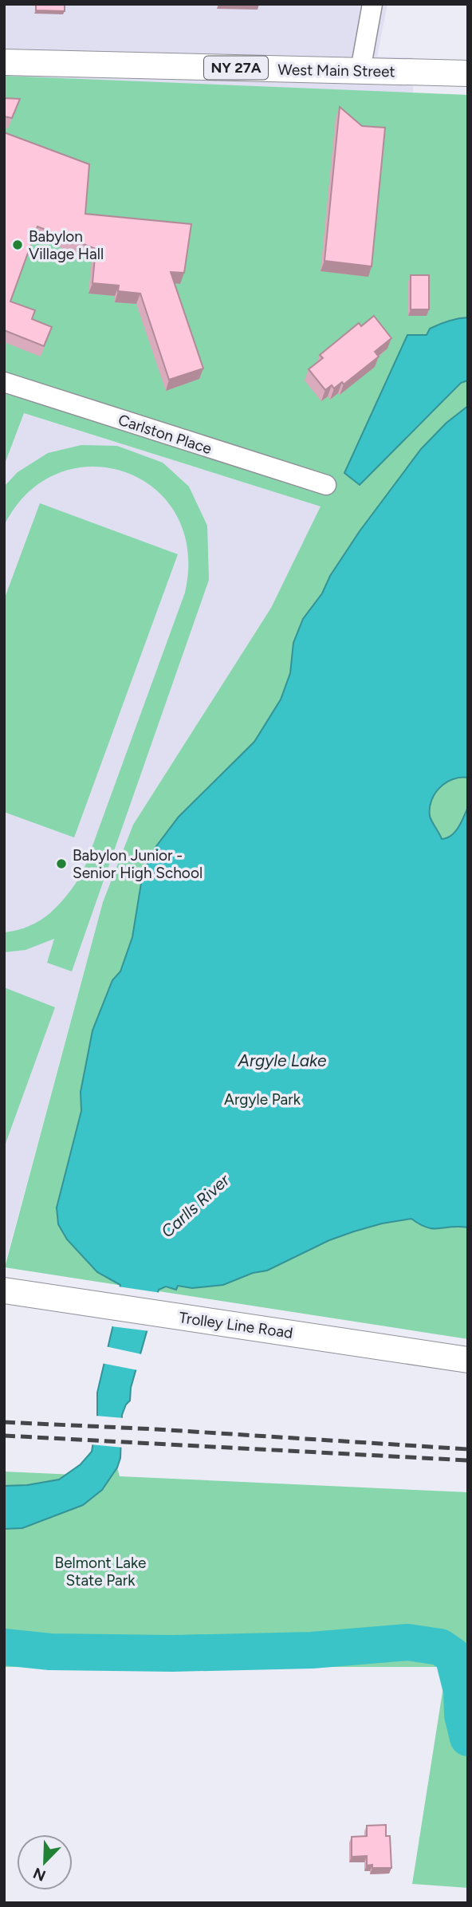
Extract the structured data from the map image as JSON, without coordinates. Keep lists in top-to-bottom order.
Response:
{
  "streets": {
    "main road": ["NY 27A", "West Main Street", "Trolley Line Road"],
    "street": ["Carlston Place"]
  },
  "water": ["Argyle Lake", "Carlls River"],
  "parks": ["Argyle Park", "Belmont Lake State Park"],
  "places": ["Babylon Village Hall", "Babylon Junior - Senior High School"],
  "north": "bottom left"
}
